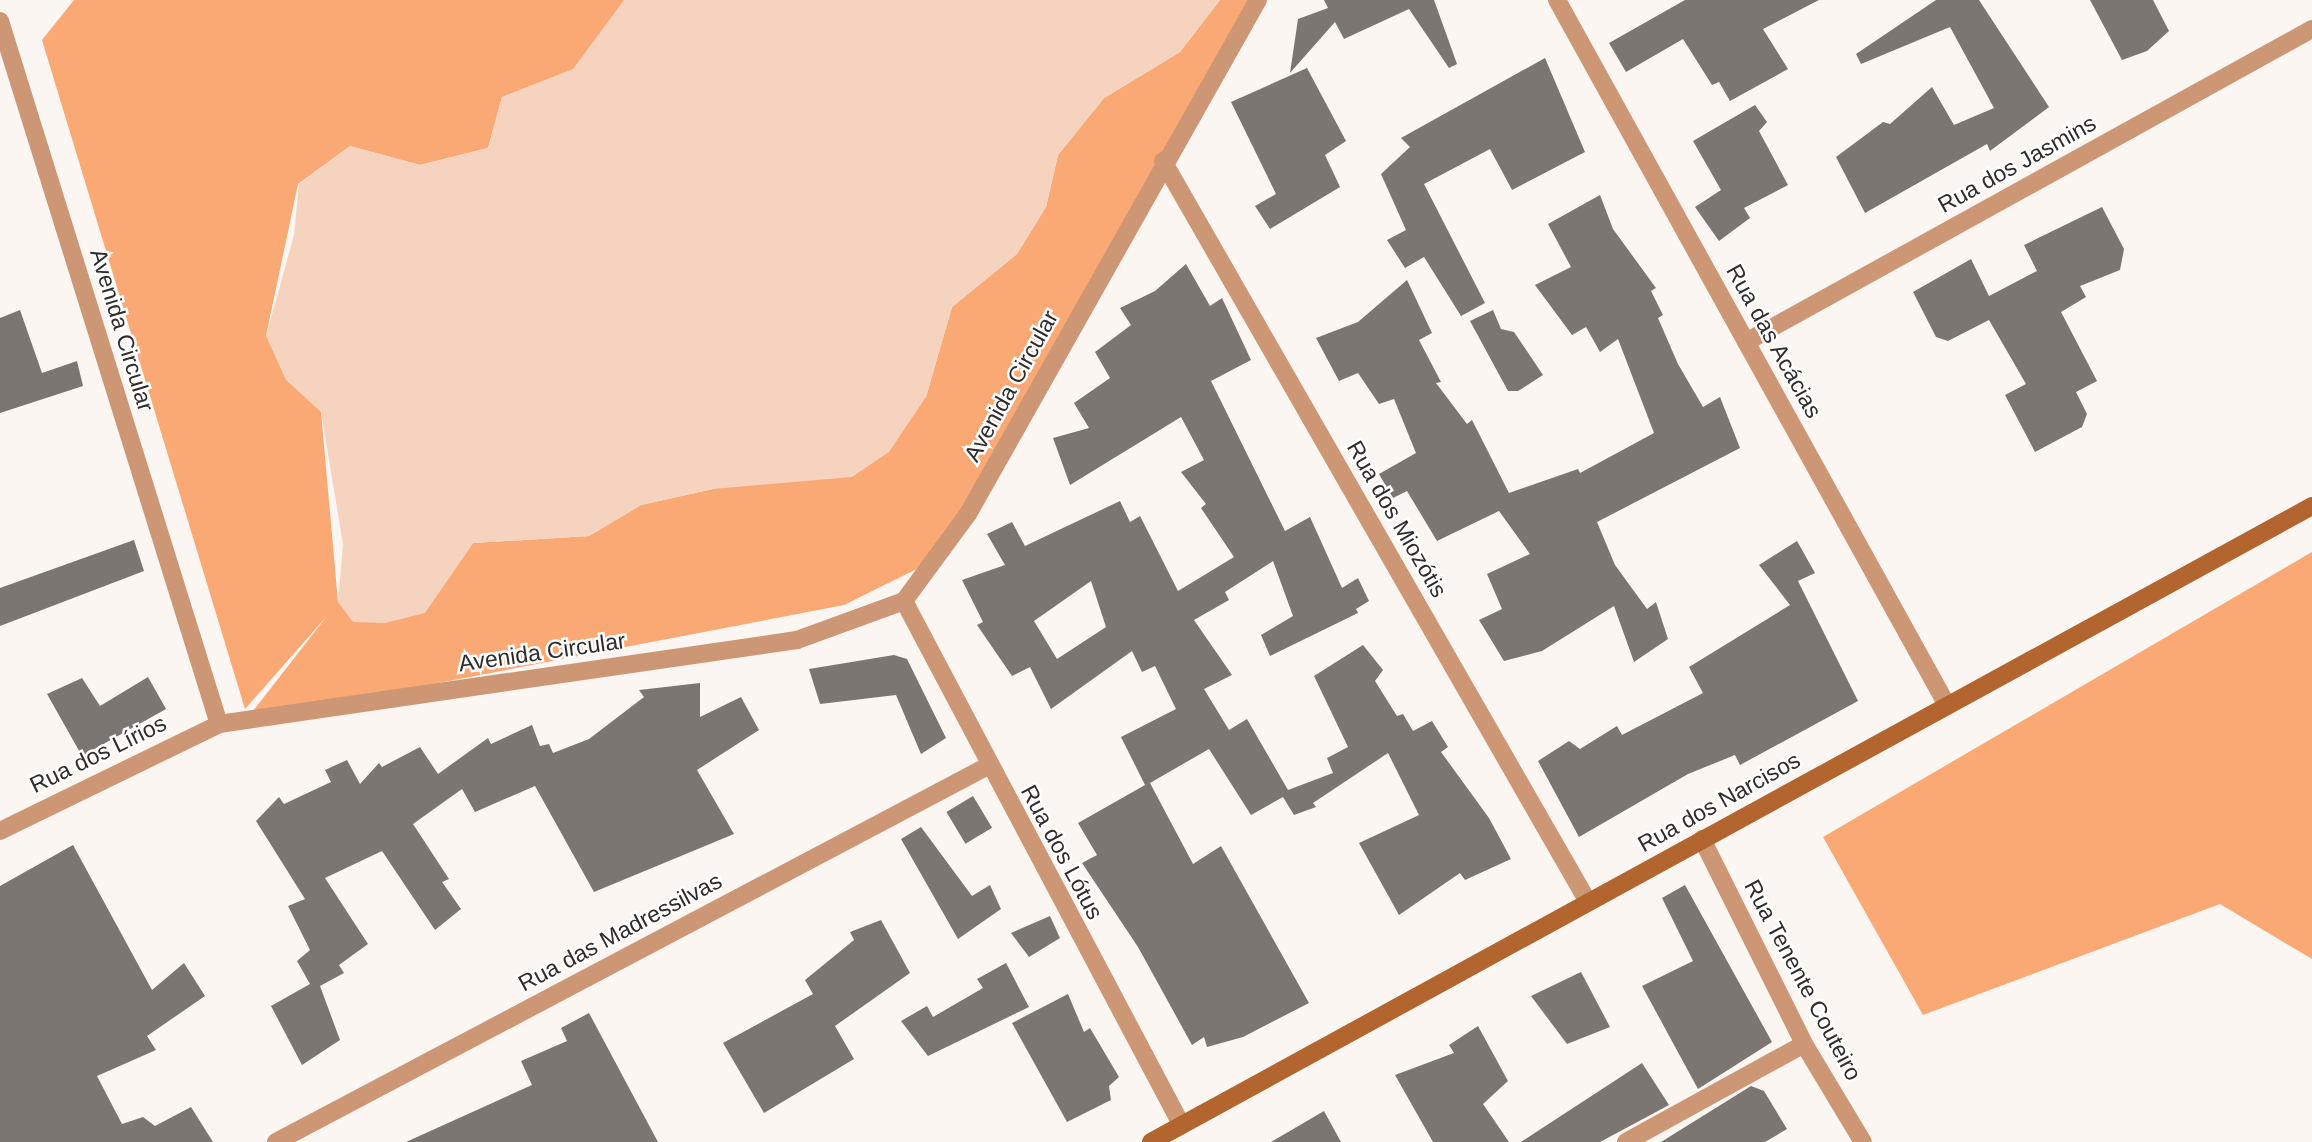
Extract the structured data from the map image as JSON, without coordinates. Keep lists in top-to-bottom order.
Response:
{
  "streets": {
    "street": [
      "Rua dos Jasmins",
      "Avenida Circular",
      "Rua das Acácias",
      "Rua dos Miozótis",
      "Rua dos Lírios",
      "Rua dos Narcisos",
      "Rua dos Lótus",
      "Rua das Madressilvas",
      "Rua Tenente Couteiro"
    ]
  },
  "crossings": [
    ["Rua dos Jasmins", "Rua das Acácias"],
    ["Avenida Circular", "Rua dos Miozótis"],
    ["Avenida Circular", "Rua dos Lírios"],
    ["Avenida Circular", "Rua dos Lótus"],
    ["Rua das Acácias", "Rua dos Narcisos"],
    ["Rua dos Miozótis", "Rua dos Narcisos"],
    ["Rua dos Narcisos", "Rua dos Lótus"],
    ["Rua dos Narcisos", "Rua Tenente Couteiro"],
    ["Rua dos Lótus", "Rua das Madressilvas"]
  ]
}
